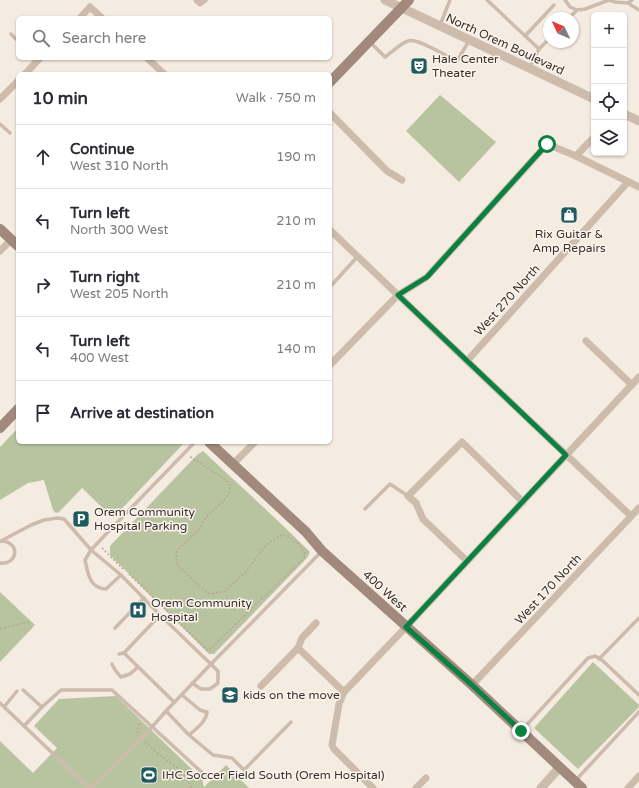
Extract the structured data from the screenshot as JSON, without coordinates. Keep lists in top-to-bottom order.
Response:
{
  "streets": {
    "main road": ["400 West"],
    "street": ["North Orem Boulevard", "West 270 North", "West 170 North"]
  },
  "crossings": [
    ["West 170 North", "400 West"]
  ],
  "places": {
    "theatre": ["Hale Center Theater"],
    "shop": ["Rix Guitar & Amp Repairs"],
    "parking": ["Orem Community Hospital Parking"],
    "hospital": ["Orem Community Hospital"],
    "school or university": ["kids on the move"],
    "sports": ["IHC Soccer Field South (Orem Hospital)"]
  },
  "north": "top left",
  "page": {
    "map_buttons": ["+", "−"],
    "search": "Search here",
    "heading": ["10 min", "Walk · 750 m"],
    "list": [
      ["Continue", "West 310 North", "190 m"],
      ["Turn left", "North 300 West", "210 m"],
      ["Turn right", "West 205 North", "210 m"],
      ["Turn left", "400 West", "140 m"],
      "Arrive at destination"
    ]
  }
}
